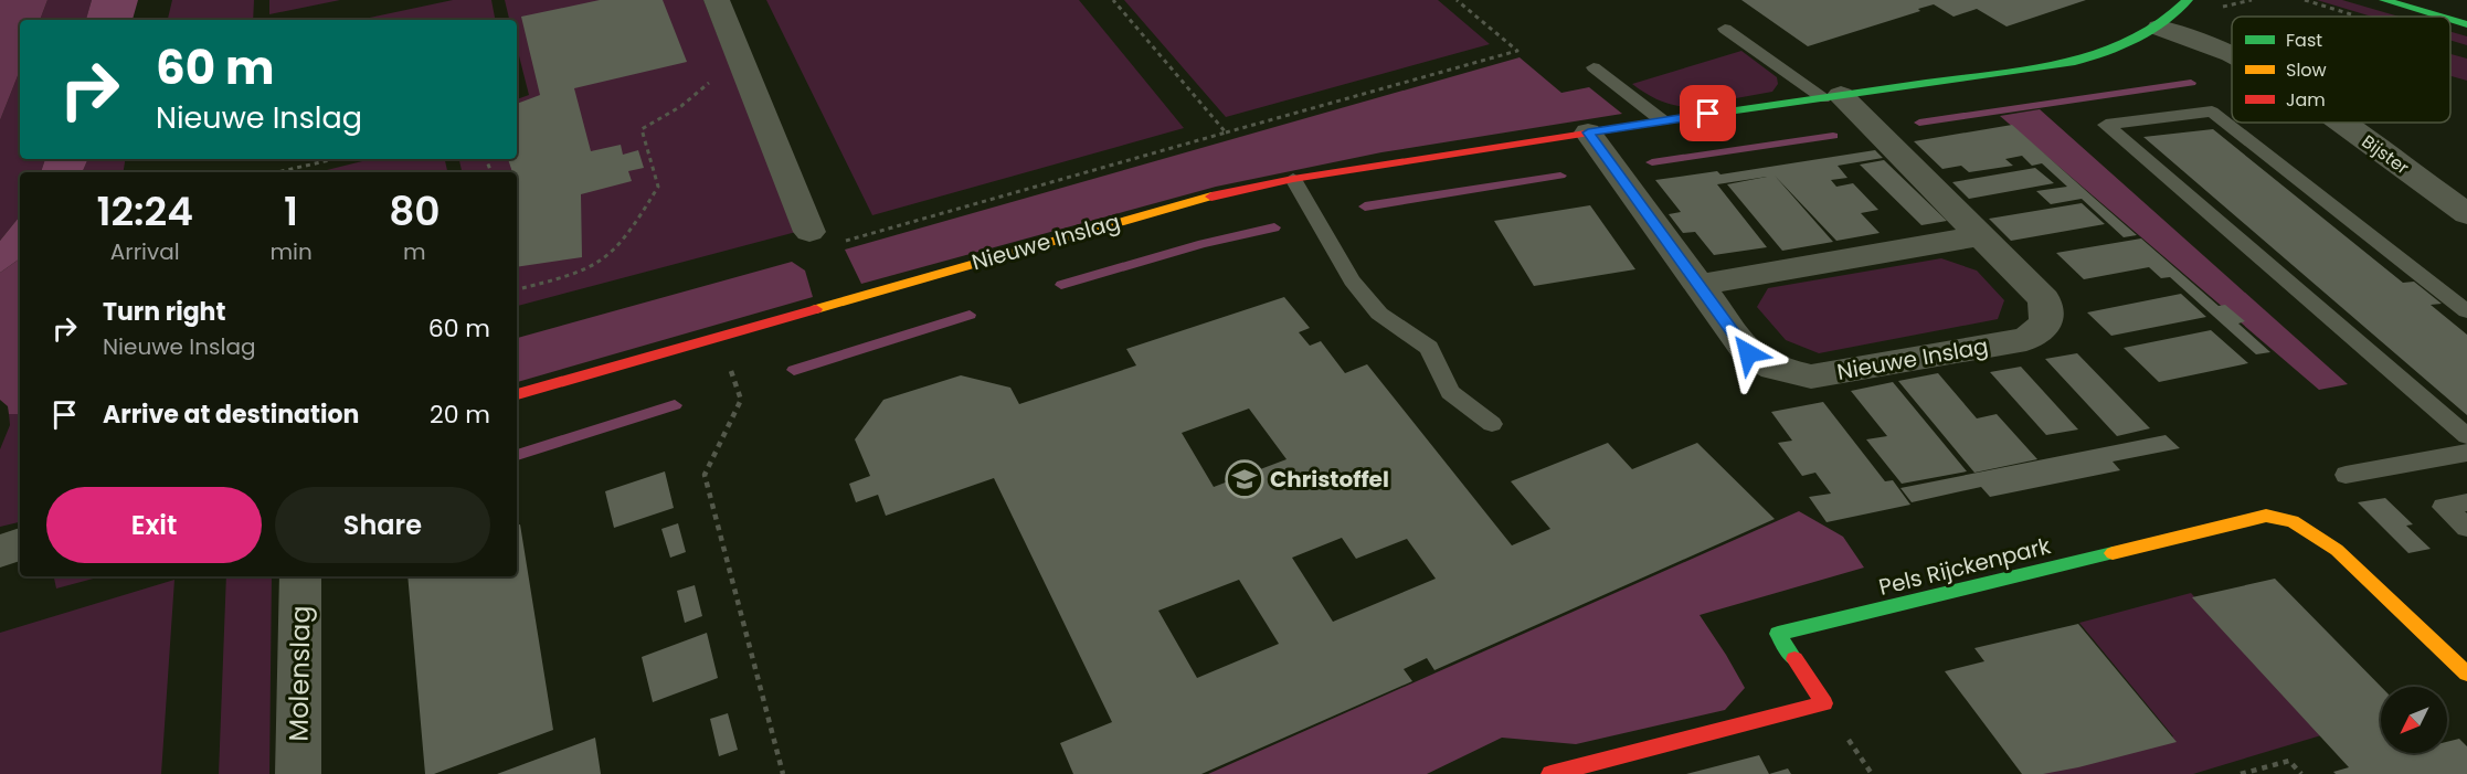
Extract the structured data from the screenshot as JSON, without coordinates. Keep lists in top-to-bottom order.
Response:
{
  "streets": {
    "street": [
      "Bijster",
      "Nieuwe Inslag",
      "Pels Rijckenpark",
      "Molenslag"
    ]
  },
  "crossings": [
    ["Bijster", "Nieuwe Inslag"]
  ],
  "places": {
    "school or university": ["Christoffel"]
  },
  "legend": ["Fast", "Slow", "Jam"],
  "north": "bottom left",
  "page": {
    "turn": ["60 m", "Nieuwe Inslag"],
    "eta": [
      "12:24",
      "Arrival",
      "1",
      "min",
      "80",
      "m"
    ],
    "list": [
      {
        "name": "Turn right",
        "note": "Nieuwe Inslag",
        "value": "60 m"
      },
      {
        "name": "Arrive at destination",
        "value": "20 m"
      }
    ],
    "buttons": ["Exit", "Share"]
  }
}
